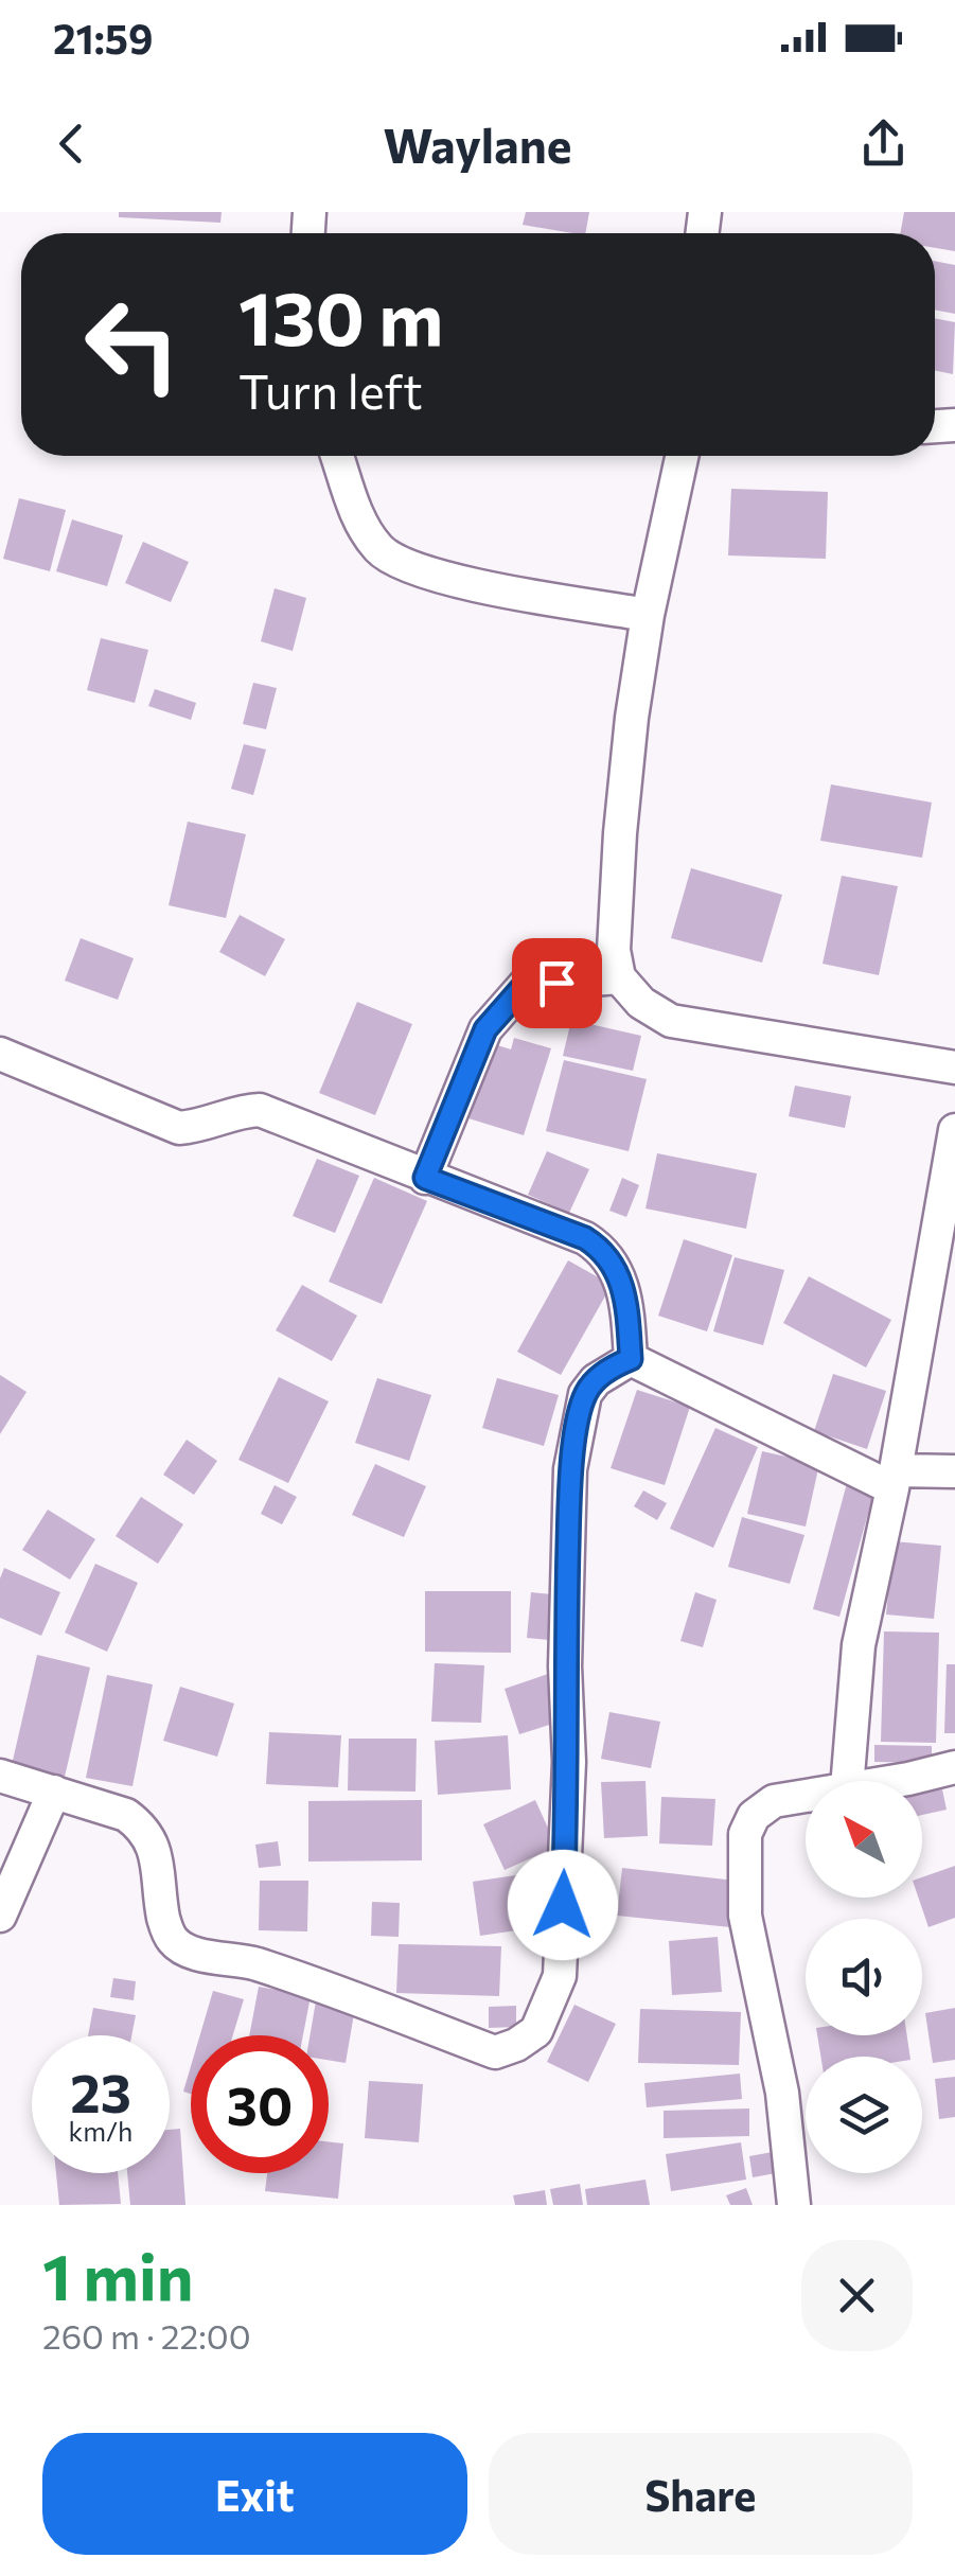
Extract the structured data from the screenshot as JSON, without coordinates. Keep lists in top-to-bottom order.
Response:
{
  "north": "top left",
  "page": {
    "status": "21:59",
    "header": "Waylane",
    "turn": ["130 m", "Turn left"],
    "speed": "23 km/h",
    "limit": "30",
    "heading": ["1 min", "260 m · 22:00"],
    "buttons": ["Exit", "Share"]
  }
}
